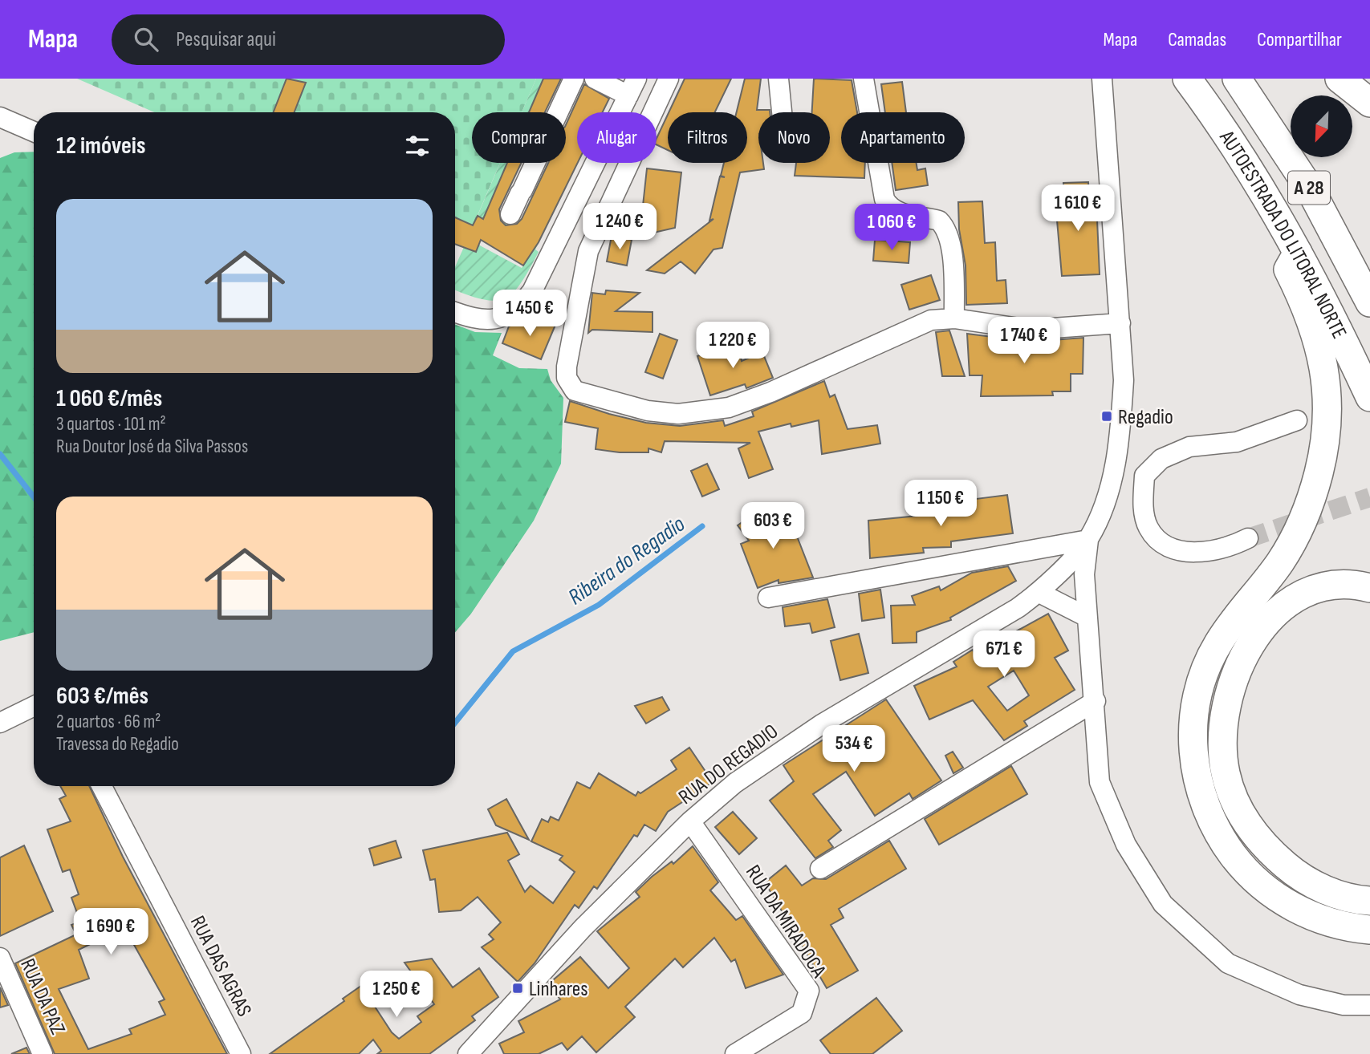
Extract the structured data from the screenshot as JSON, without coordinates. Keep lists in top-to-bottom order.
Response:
{
  "streets": {
    "highway": ["A 28", "AUTOESTRADA DO LITORAL NORTE"],
    "street": [
      "RUA DO REGADIO",
      "RUA DA MIRADOCA",
      "RUA DAS AGRAS",
      "RUA DA PAZ"
    ]
  },
  "crossings": [
    ["RUA DO REGADIO", "RUA DA MIRADOCA"]
  ],
  "water": ["Ribeira do Regadio"],
  "places": {
    "transit": ["Regadio", "Linhares"]
  },
  "north": "bottom left",
  "page": {
    "header": "Mapa",
    "search": "Pesquisar aqui",
    "nav": ["Mapa", "Camadas", "Compartilhar"],
    "chip": [
      "Comprar",
      "Alugar",
      "Filtros",
      "Novo",
      "Apartamento"
    ],
    "heading": "12 imóveis",
    "list": [
      {
        "name": "1 060 €/mês",
        "note": "3 quartos · 101 m² · Rua Doutor José da Silva Passos"
      },
      {
        "name": "603 €/mês",
        "note": "2 quartos · 66 m² · Travessa do Regadio"
      }
    ],
    "price": [
      "1 610 €",
      "1 240 €",
      "1 060 €",
      "1 450 €",
      "1 740 €",
      "1 220 €",
      "1 150 €",
      "603 €",
      "671 €",
      "534 €",
      "1 690 €",
      "1 250 €"
    ]
  }
}
